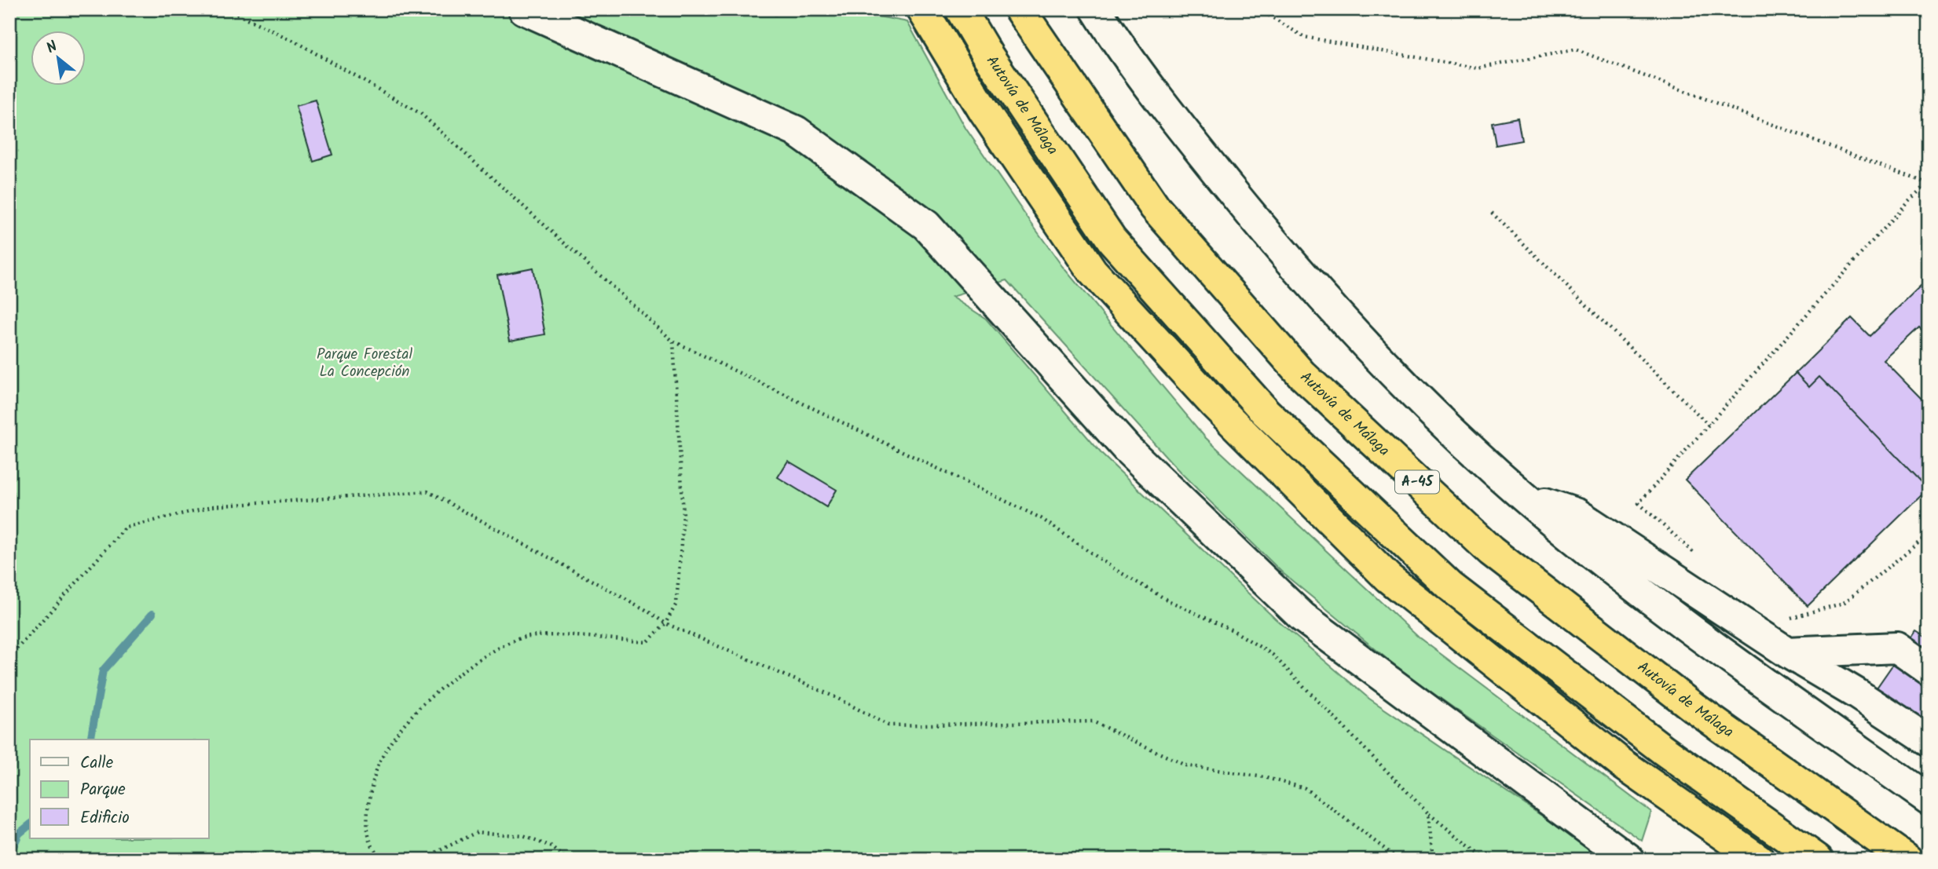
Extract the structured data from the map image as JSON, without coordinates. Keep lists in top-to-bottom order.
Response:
{
  "streets": {
    "highway": ["Autovía de Málaga", "A-45"]
  },
  "parks": ["Parque Forestal La Concepción"],
  "legend": ["Calle", "Parque", "Edificio"],
  "north": "top left"
}
